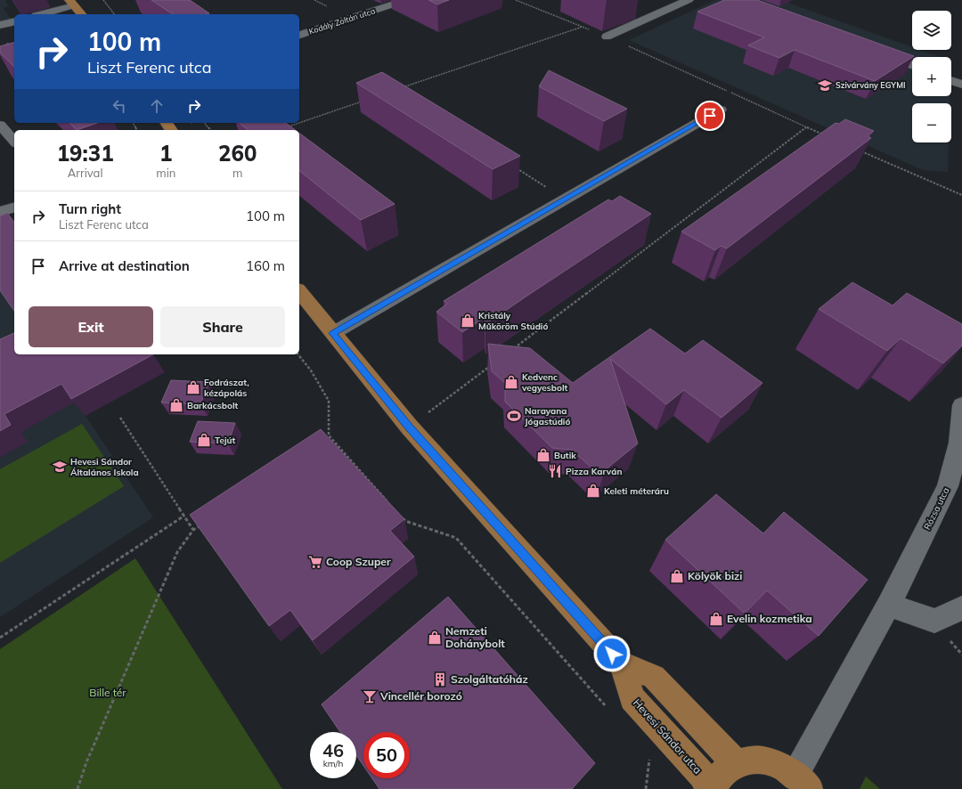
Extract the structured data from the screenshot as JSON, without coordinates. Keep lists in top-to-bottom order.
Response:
{
  "streets": {
    "main road": ["Hevesi Sándor utca"],
    "street": ["Kodály Zoltán utca", "Rózsa utca"]
  },
  "parks": ["Bille tér"],
  "places": {
    "school or university": ["Szivárvány EGYMI", "Hevesi Sándor Általános Iskola"],
    "shop": [
      "Kristály Műköröm Stúdió",
      "Kedvenc vegyesbolt",
      "Fodrászat, kézápolás",
      "Barkácsbolt",
      "Tejút",
      "Butik",
      "Keleti méteráru",
      "Kölyök bizi",
      "Evelin kozmetika",
      "Nemzeti Dohánybolt"
    ],
    "sports": ["Narayana Jógastúdió"],
    "restaurant": ["Pizza Karván"],
    "supermarket": ["Coop Szuper"],
    "building": ["Szolgáltatóház"],
    "bar": ["Vincellér borozó"]
  },
  "page": {
    "map_buttons": ["+", "−"],
    "turn": ["100 m", "Liszt Ferenc utca"],
    "eta": [
      "19:31",
      "Arrival",
      "1",
      "min",
      "260",
      "m"
    ],
    "list": [
      {
        "name": "Turn right",
        "note": "Liszt Ferenc utca",
        "value": "100 m"
      },
      {
        "name": "Arrive at destination",
        "value": "160 m"
      }
    ],
    "buttons": ["Exit", "Share"],
    "speed": "46 km/h",
    "limit": "50"
  }
}
